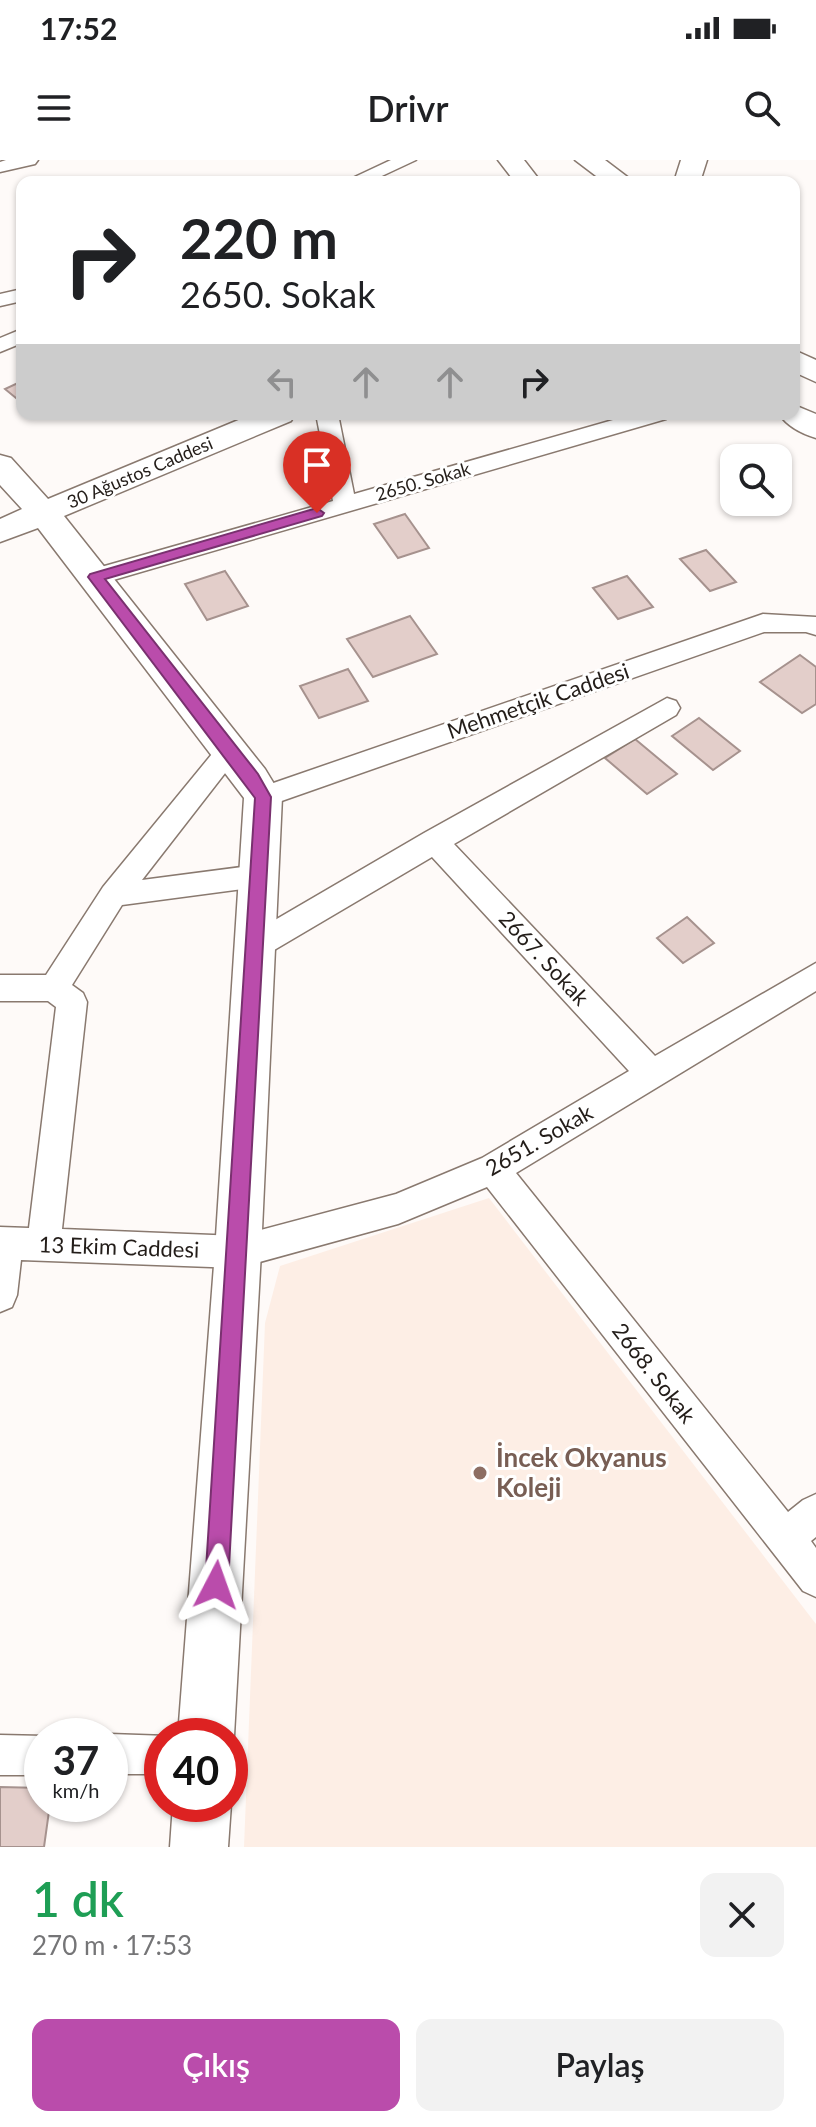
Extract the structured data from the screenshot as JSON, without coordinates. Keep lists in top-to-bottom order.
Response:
{
  "streets": {
    "street": [
      "30 Ağustos Caddesi",
      "2650. Sokak",
      "Mehmetçik Caddesi",
      "2667. Sokak",
      "2651. Sokak",
      "13 Ekim Caddesi",
      "2668. Sokak"
    ]
  },
  "crossings": [
    ["2667. Sokak", "2651. Sokak"],
    ["2651. Sokak", "13 Ekim Caddesi"],
    ["2651. Sokak", "2668. Sokak"]
  ],
  "places": ["İncek Okyanus Koleji"],
  "page": {
    "status": "17:52",
    "header": "Drivr",
    "turn": ["220 m", "2650. Sokak"],
    "speed": "37 km/h",
    "limit": "40",
    "heading": ["1 dk", "270 m · 17:53"],
    "buttons": ["Çıkış", "Paylaş"]
  }
}
